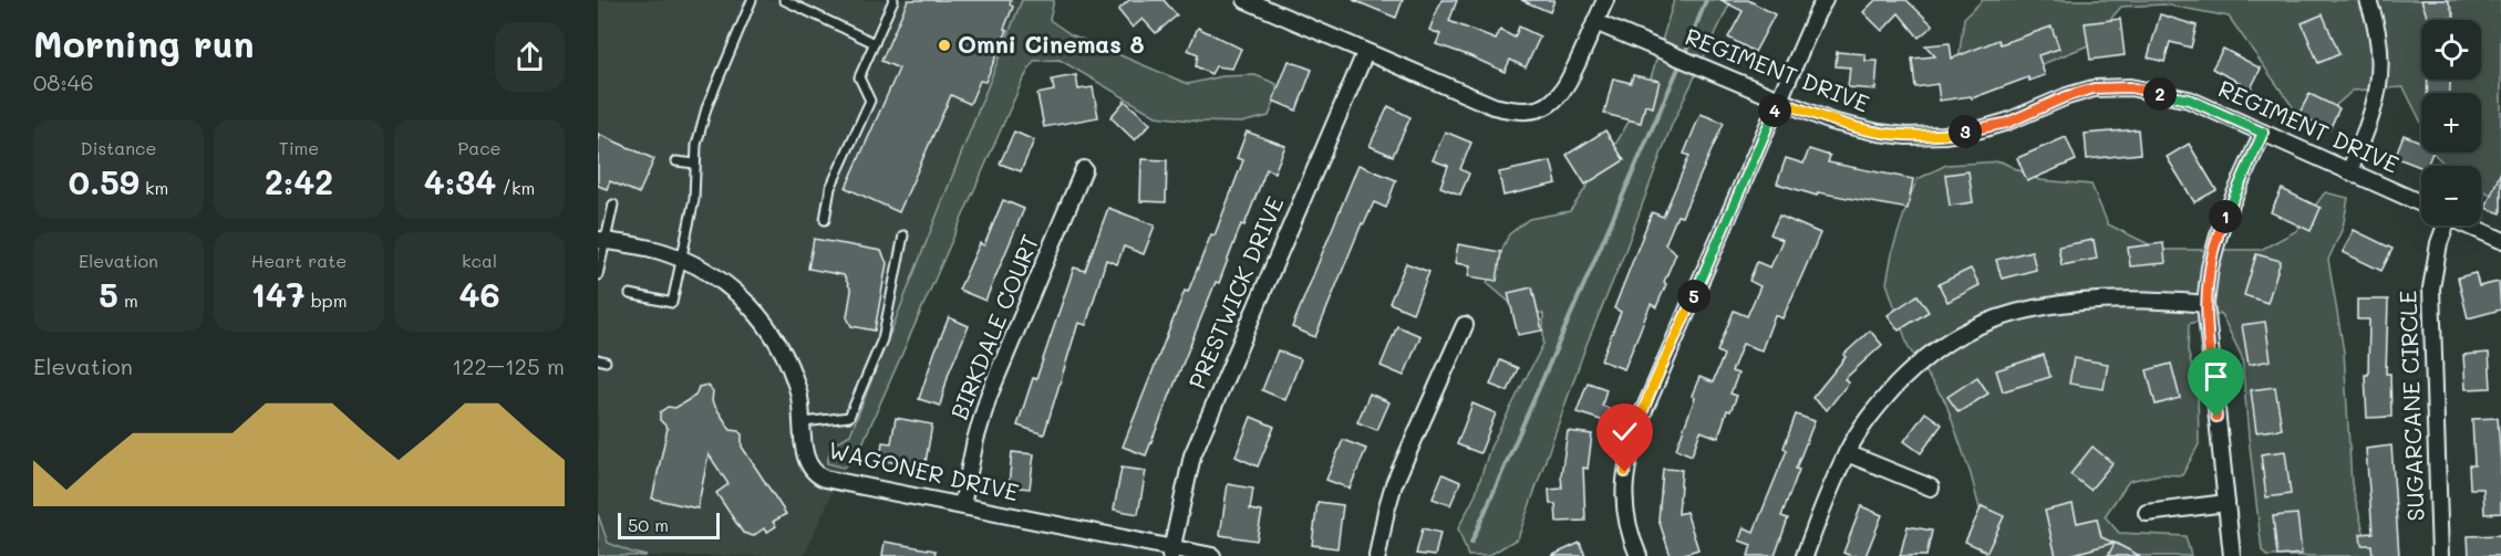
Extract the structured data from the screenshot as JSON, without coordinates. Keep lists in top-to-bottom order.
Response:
{
  "streets": {
    "street": [
      "REGIMENT DRIVE",
      "PRESTWICK DRIVE",
      "BIRKDALE COURT",
      "SUGARCANE CIRCLE",
      "WAGONER DRIVE"
    ]
  },
  "crossings": [
    ["PRESTWICK DRIVE", "WAGONER DRIVE"],
    ["BIRKDALE COURT", "WAGONER DRIVE"]
  ],
  "places": ["Omni Cinemas 8"],
  "scale_bar": "50 m",
  "page": {
    "heading": ["Morning run", "08:46"],
    "map_buttons": ["+", "−"],
    "pins": [
      "2",
      "4",
      "3",
      "1",
      "5"
    ],
    "stats": [
      ["Distance", "0.59 km"],
      ["Time", "2:42"],
      ["Pace", "4:34 /km"],
      ["Elevation", "5 m"],
      ["Heart rate", "147 bpm"],
      ["kcal", "46"]
    ],
    "chart": ["Elevation", "122–125 m"],
    "scale": "50 m"
  }
}
